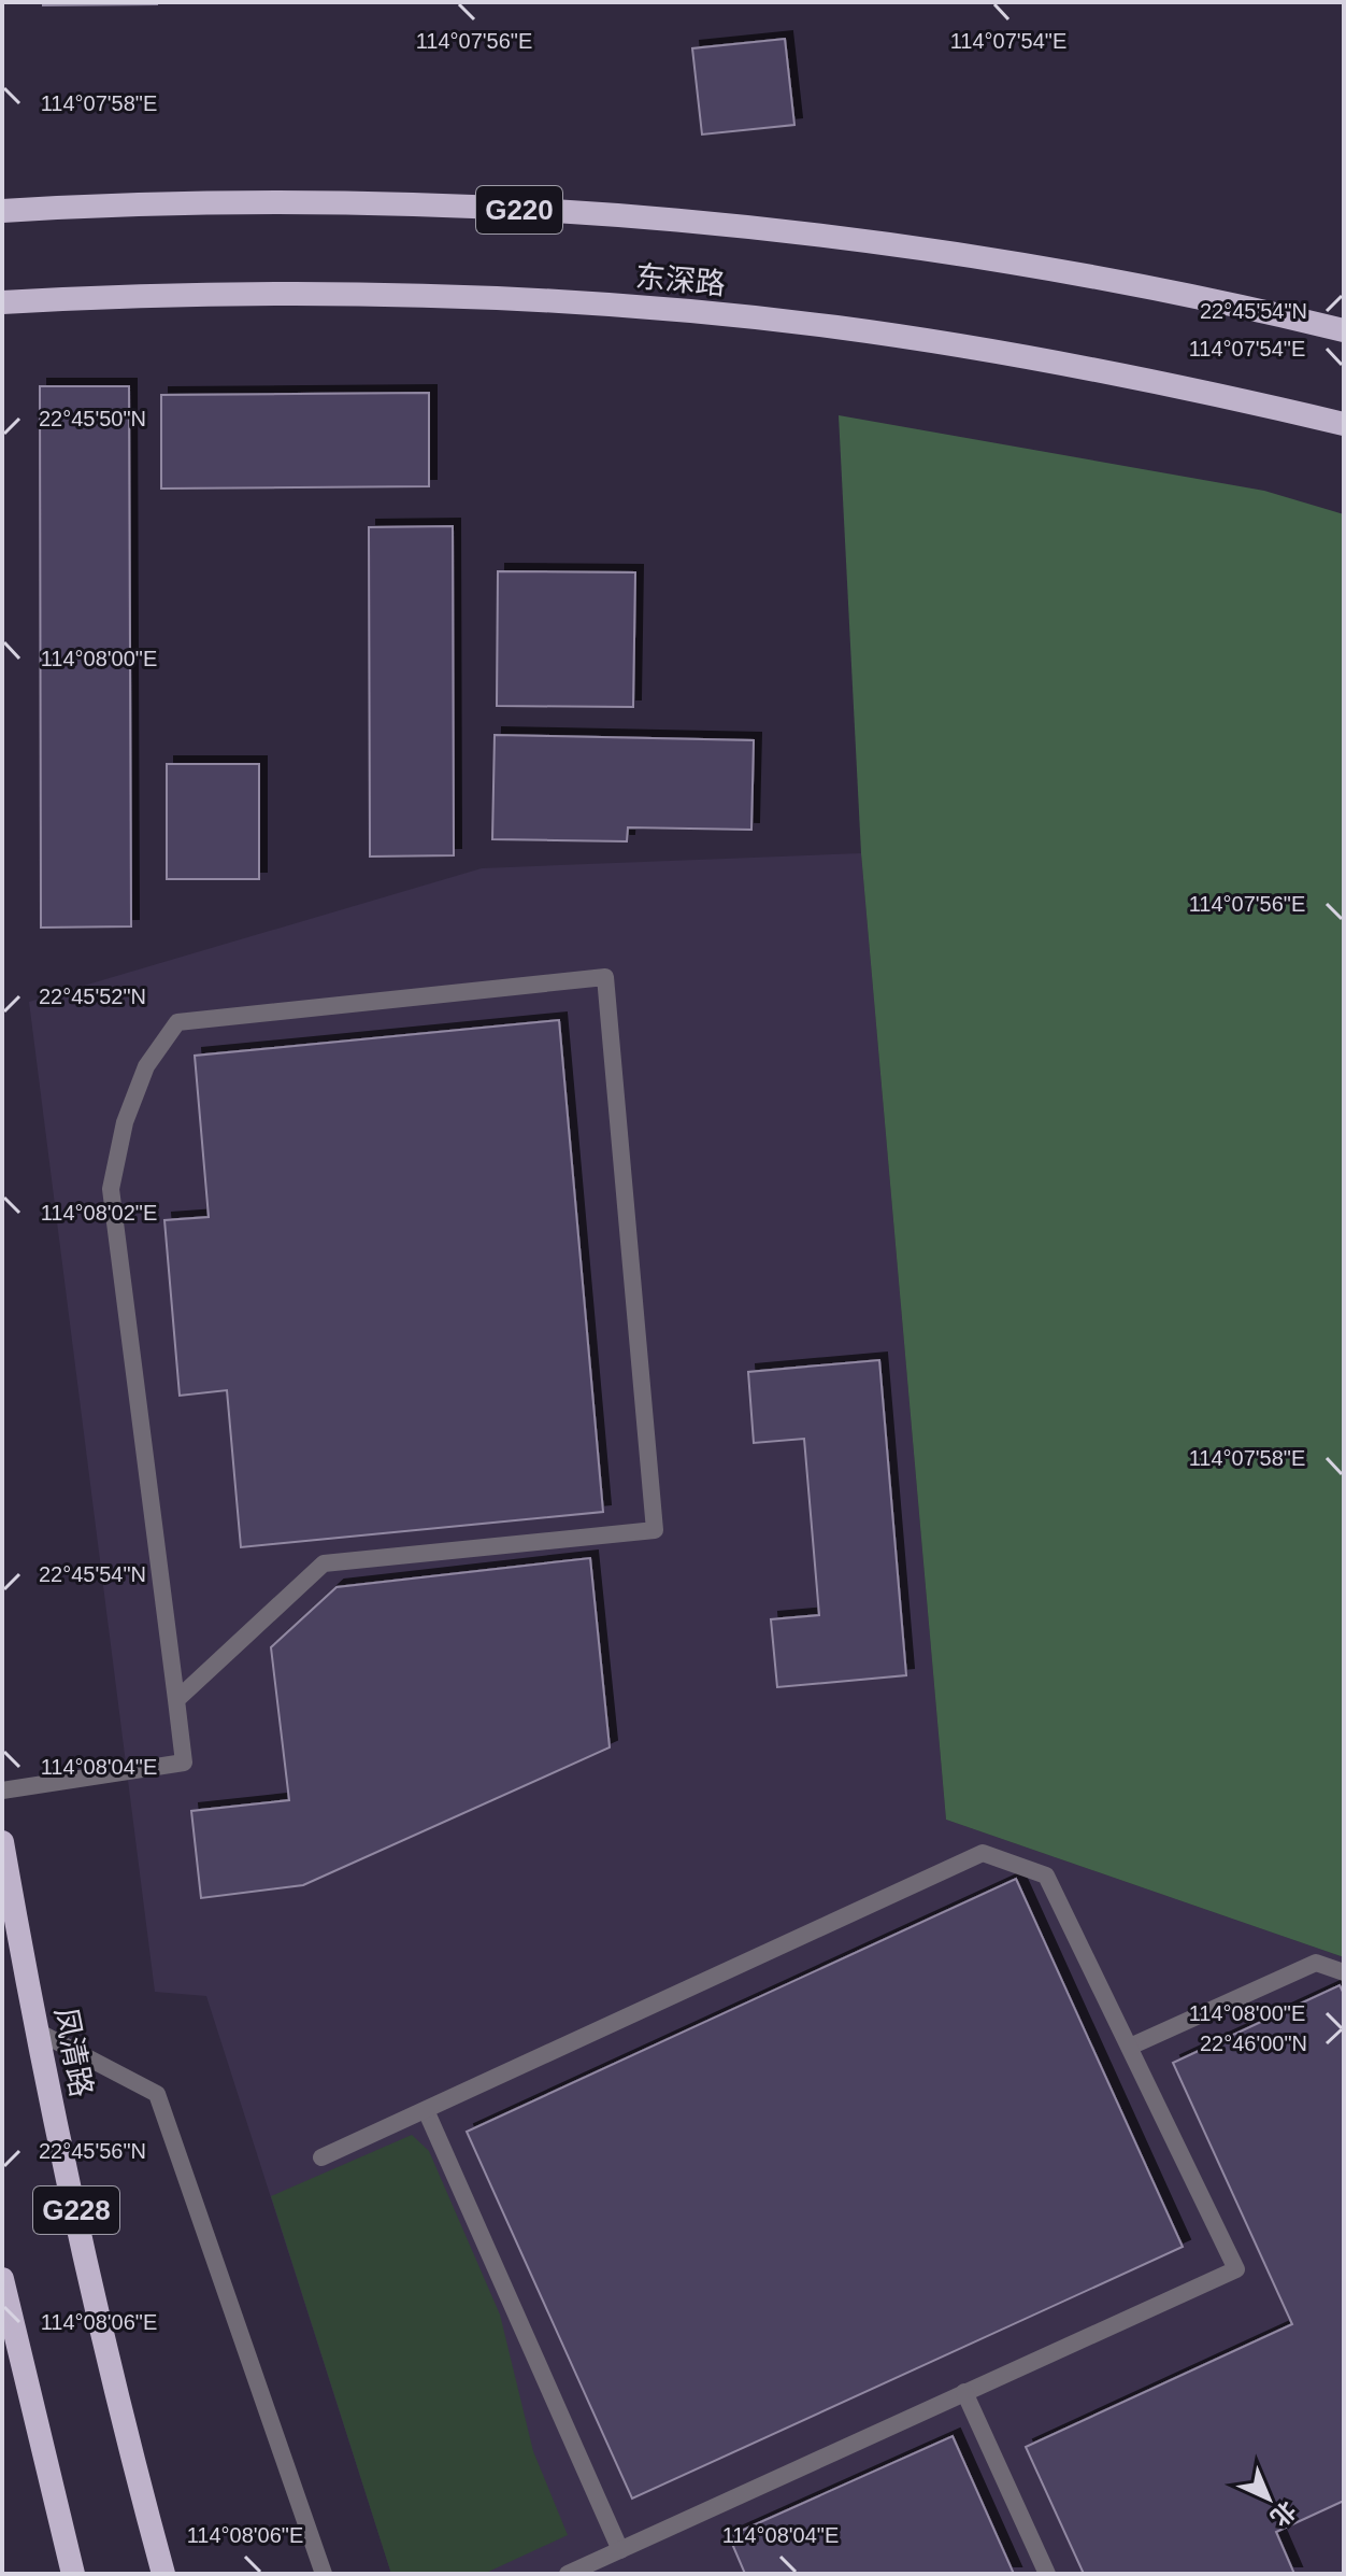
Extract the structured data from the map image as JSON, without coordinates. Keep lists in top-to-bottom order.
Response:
{
  "streets": {
    "highway": [
      "G220",
      "东深路",
      "凤清路",
      "G228"
    ]
  },
  "north": "bottom right",
  "coordinates": [
    "114°07'56\"E",
    "114°07'54\"E",
    "114°07'58\"E",
    "22°45'54\"N",
    "22°45'50\"N",
    "114°08'00\"E",
    "22°45'52\"N",
    "114°08'02\"E",
    "114°08'04\"E",
    "22°46'00\"N",
    "22°45'56\"N",
    "114°08'06\"E"
  ]
}
